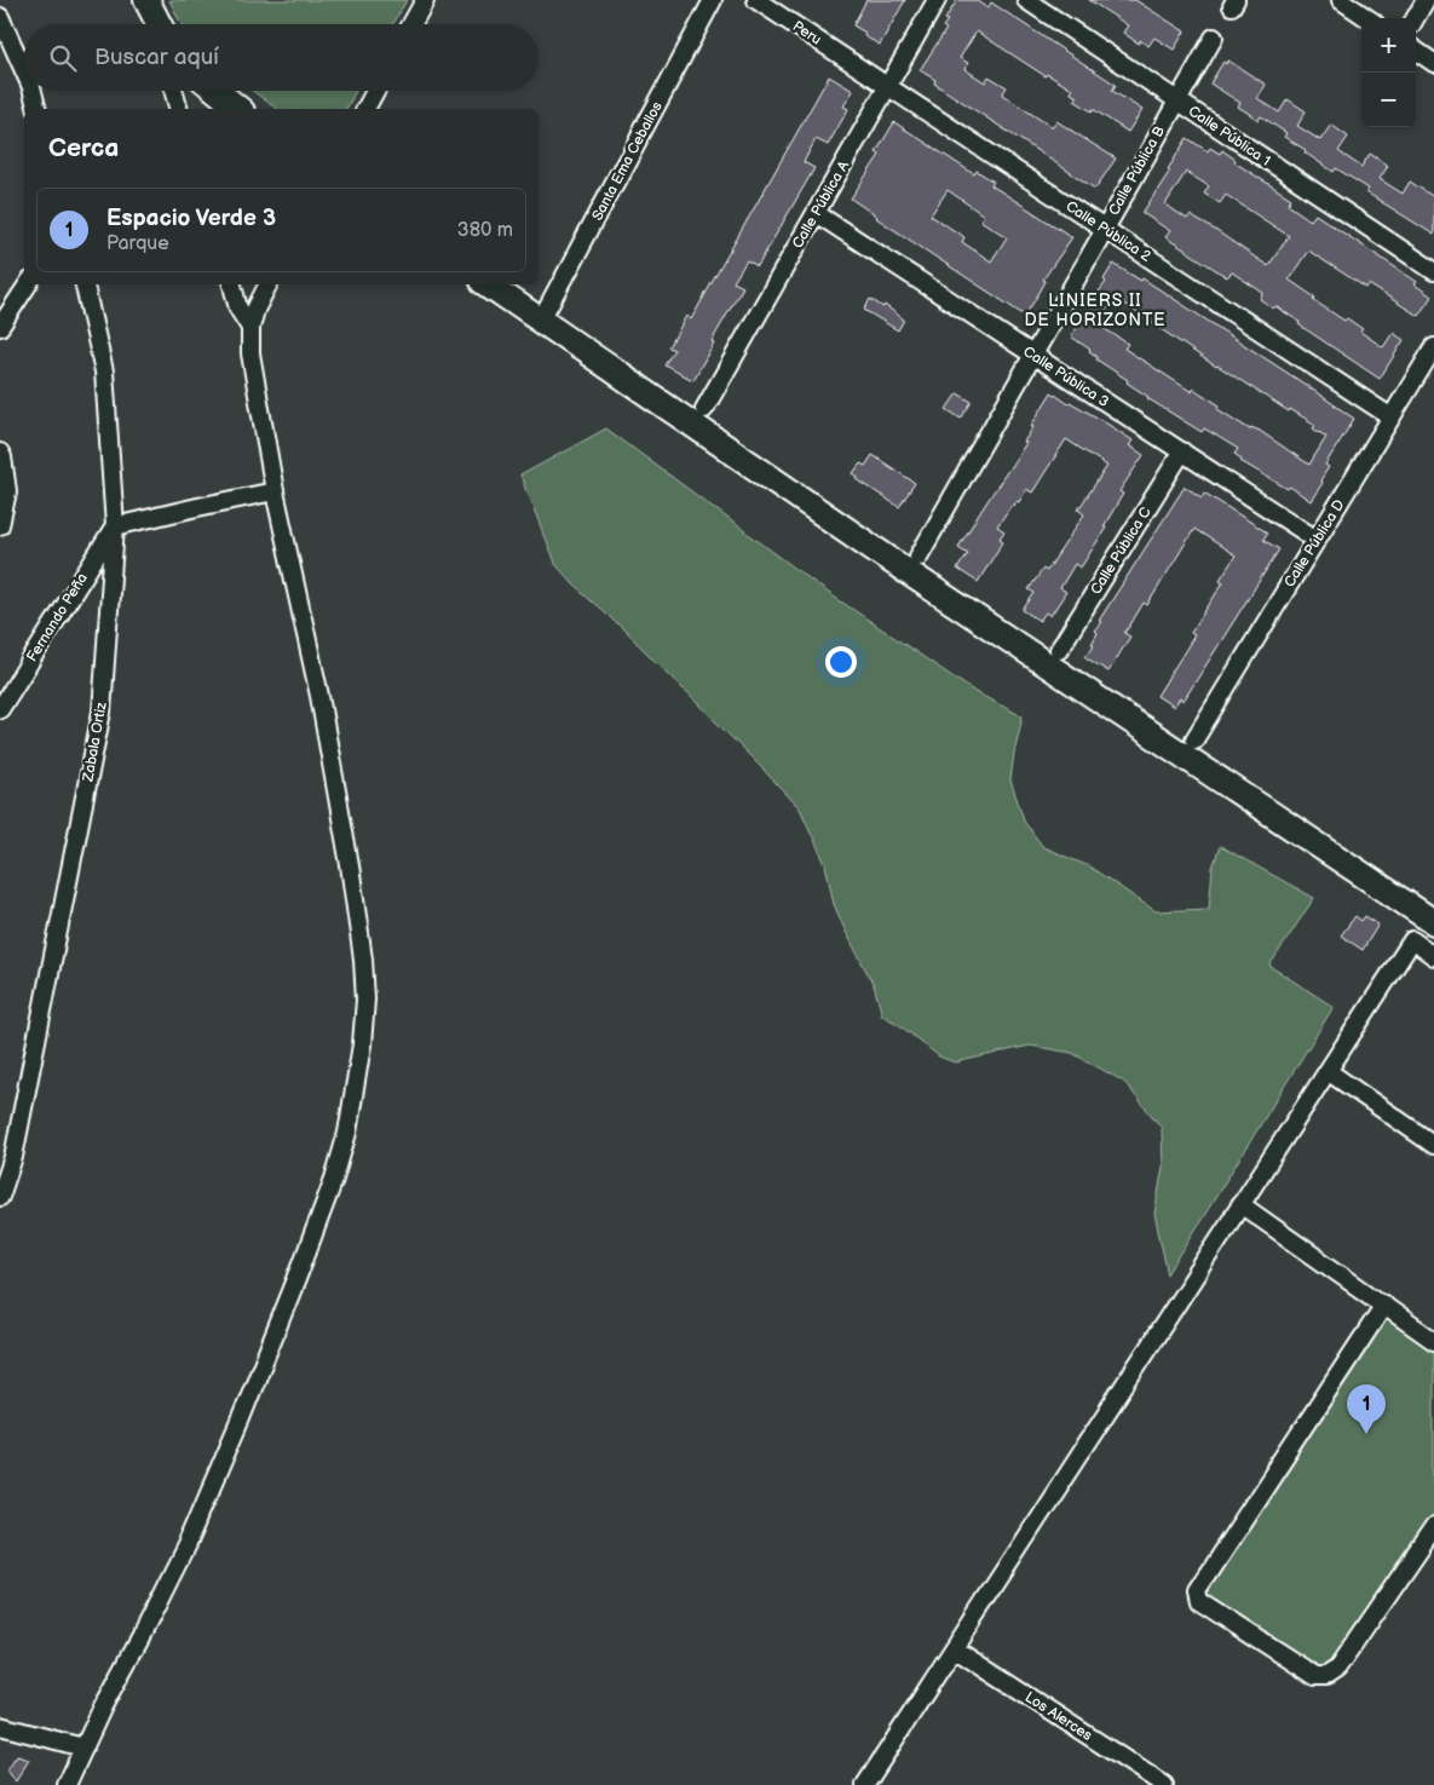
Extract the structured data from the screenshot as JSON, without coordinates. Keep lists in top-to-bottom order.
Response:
{
  "streets": {
    "street": [
      "Peru",
      "Calle Pública 1",
      "Santa Ema Ceballos",
      "Calle Pública B",
      "Calle Pública A",
      "Calle Pública 2",
      "Calle Pública 3",
      "Calle Pública D",
      "Calle Pública C",
      "Fernando Peña",
      "Zabala Ortiz",
      "Los Alerces"
    ]
  },
  "crossings": [
    ["Peru", "Calle Pública 2"],
    ["Calle Pública 1", "Calle Pública B"],
    ["Calle Pública B", "Calle Pública 2"],
    ["Calle Pública B", "Calle Pública 3"],
    ["Calle Pública A", "Calle Pública 2"],
    ["Calle Pública A", "Calle Pública 3"],
    ["Calle Pública 2", "Calle Pública D"],
    ["Calle Pública 3", "Calle Pública D"],
    ["Calle Pública 3", "Calle Pública C"],
    ["Fernando Peña", "Zabala Ortiz"]
  ],
  "districts": ["LINIERS II DE HORIZONTE"],
  "page": {
    "map_buttons": ["+", "−"],
    "search": "Buscar aquí",
    "heading": "Cerca",
    "list": [
      {
        "mark": "1",
        "name": "Espacio Verde 3",
        "note": "Parque",
        "value": "380 m"
      }
    ],
    "pins": "1"
  }
}
